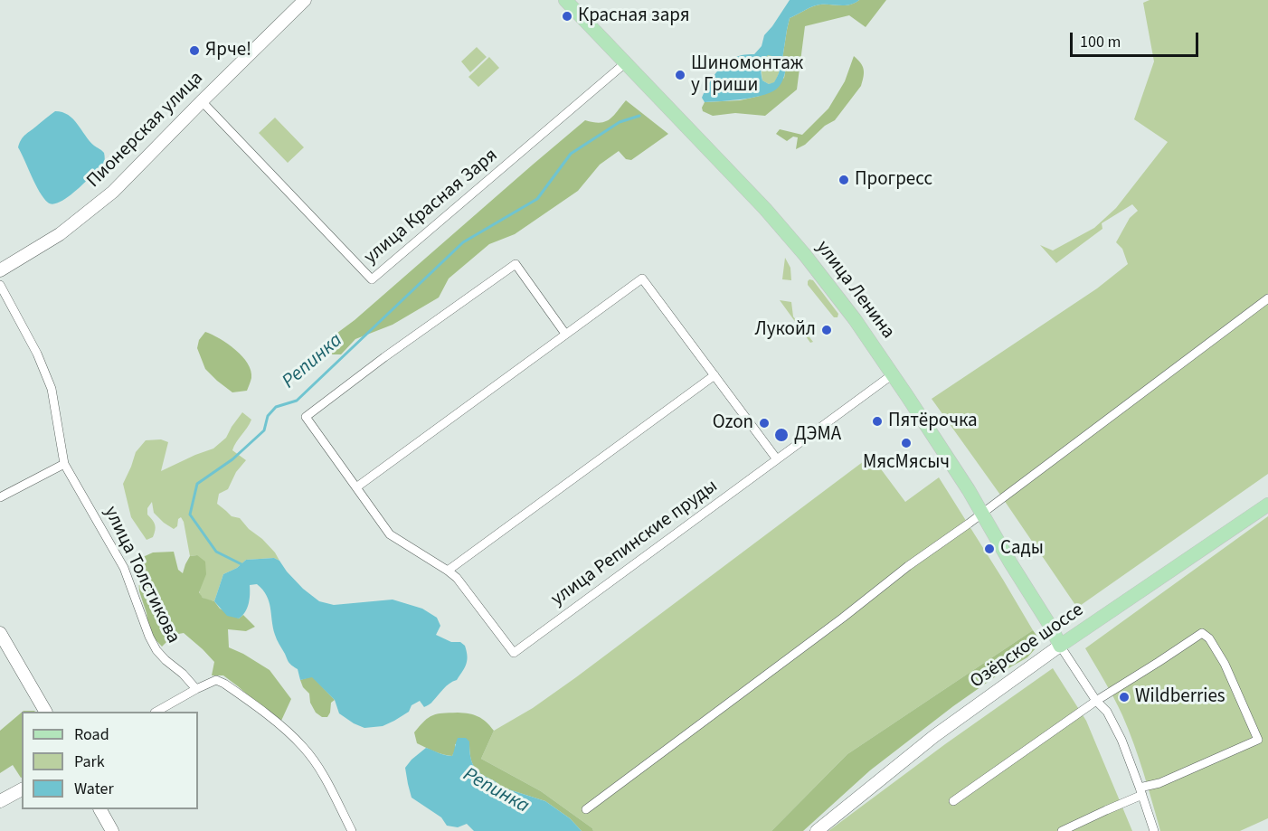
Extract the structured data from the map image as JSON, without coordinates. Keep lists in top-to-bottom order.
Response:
{
  "streets": {
    "main road": ["улица Ленина", "Озёрское шоссе"],
    "street": [
      "Пионерская улица",
      "улица Красная Заря",
      "улица Репинские пруды",
      "улица Толстикова"
    ]
  },
  "crossings": [
    ["Пионерская улица", "улица Красная Заря"],
    ["улица Красная Заря", "улица Ленина"],
    ["улица Ленина", "Озёрское шоссе"]
  ],
  "water": ["Репинка"],
  "places": [
    "Красная заря",
    "Ярче!",
    "Шиномонтаж у Гриши",
    "Прогресс",
    "Лукойл",
    "Пятёрочка",
    "Ozon",
    "ДЭМА",
    "МясМясыч",
    "Сады",
    "Wildberries"
  ],
  "legend": ["Road", "Park", "Water"],
  "scale_bar": "100 m"
}
